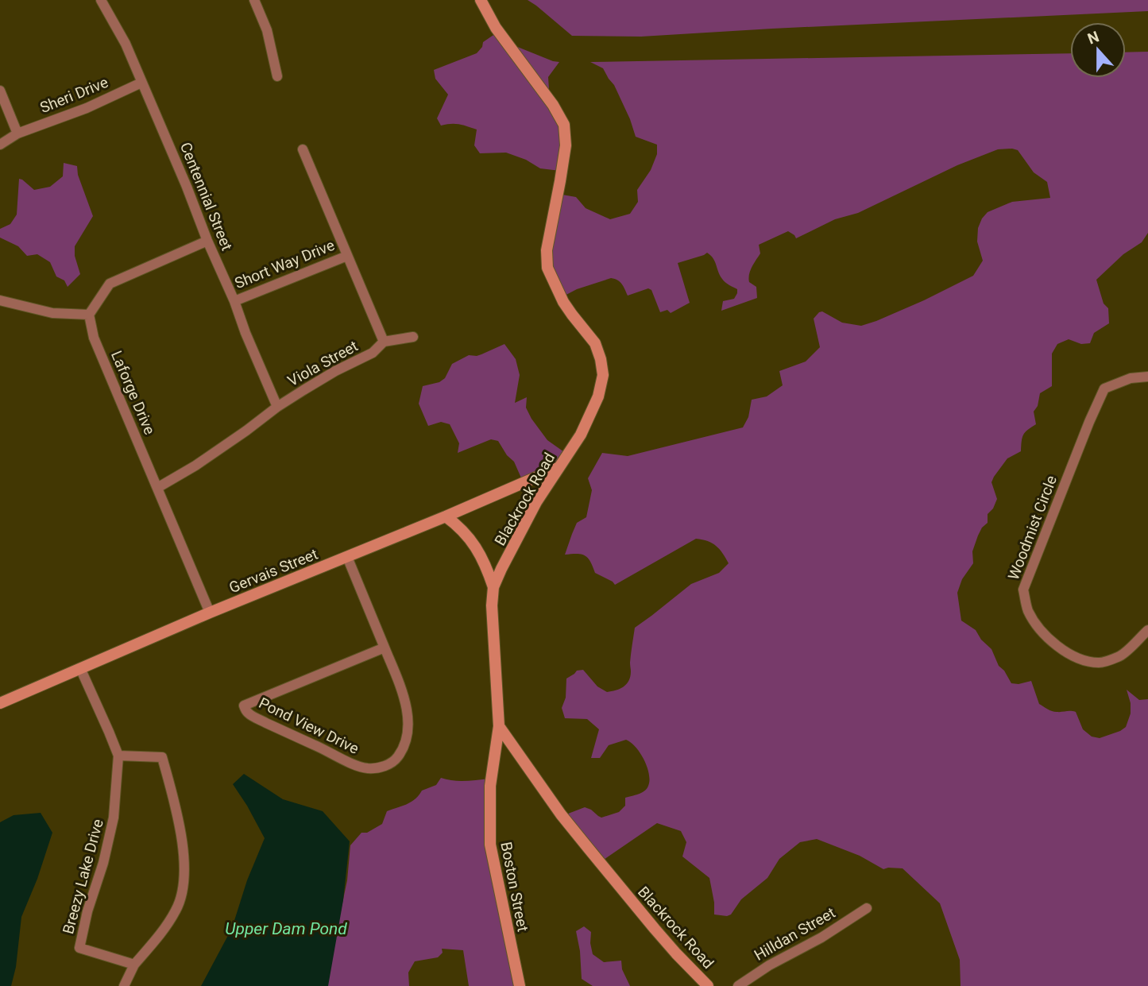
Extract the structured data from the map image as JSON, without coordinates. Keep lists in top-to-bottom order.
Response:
{
  "streets": {
    "street": [
      "Sheri Drive",
      "Centennial Street",
      "Short Way Drive",
      "Viola Street",
      "Laforge Drive",
      "Blackrock Road",
      "Woodmist Circle",
      "Gervais Street",
      "Pond View Drive",
      "Breezy Lake Drive",
      "Boston Street",
      "Hilldan Street"
    ]
  },
  "crossings": [
    ["Sheri Drive", "Centennial Street"],
    ["Centennial Street", "Short Way Drive"],
    ["Centennial Street", "Viola Street"],
    ["Viola Street", "Laforge Drive"],
    ["Laforge Drive", "Gervais Street"],
    ["Blackrock Road", "Gervais Street"],
    ["Blackrock Road", "Boston Street"],
    ["Gervais Street", "Pond View Drive"],
    ["Gervais Street", "Breezy Lake Drive"]
  ],
  "water": ["Upper Dam Pond"],
  "north": "top"
}
